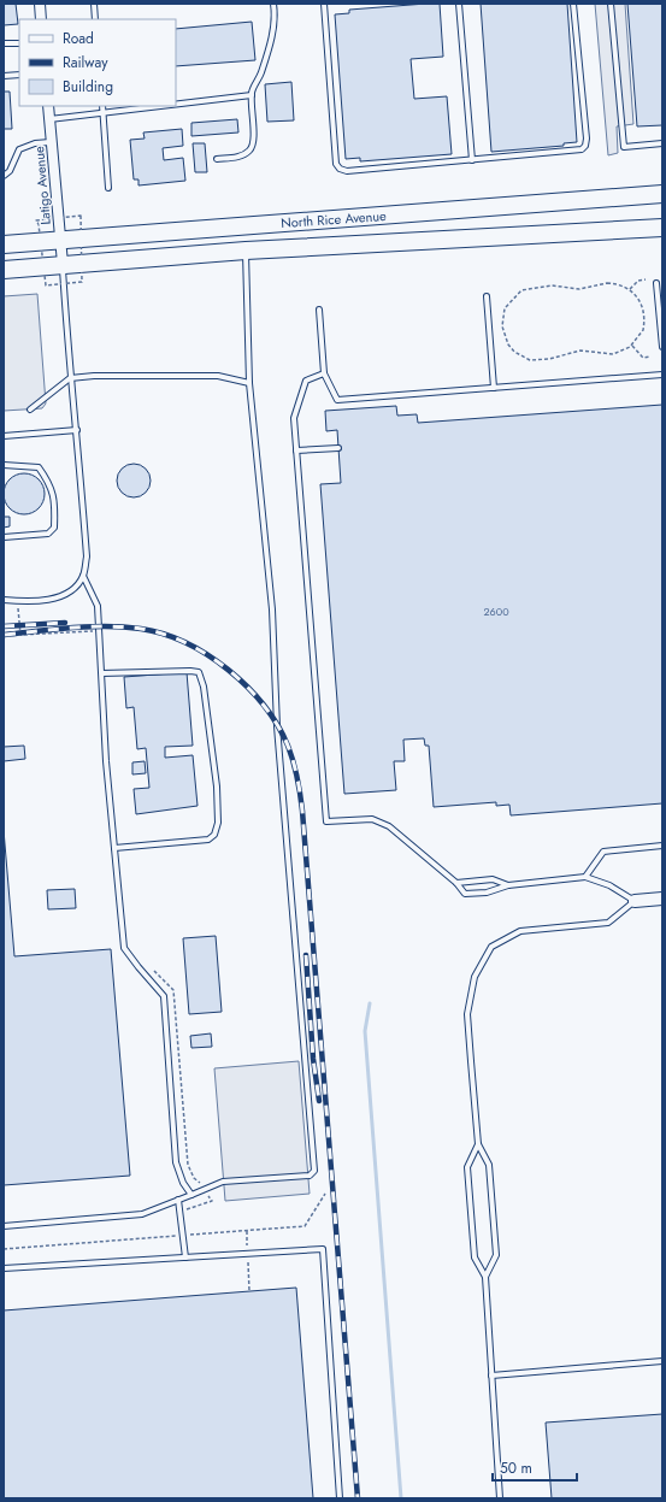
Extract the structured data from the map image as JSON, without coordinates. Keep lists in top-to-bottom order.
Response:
{
  "streets": {
    "highway": ["North Rice Avenue"],
    "street": ["Latigo Avenue"]
  },
  "crossings": [
    ["Latigo Avenue", "North Rice Avenue"]
  ],
  "house_numbers": ["2600"],
  "legend": ["Road", "Railway", "Building"],
  "scale_bar": "50 m"
}
